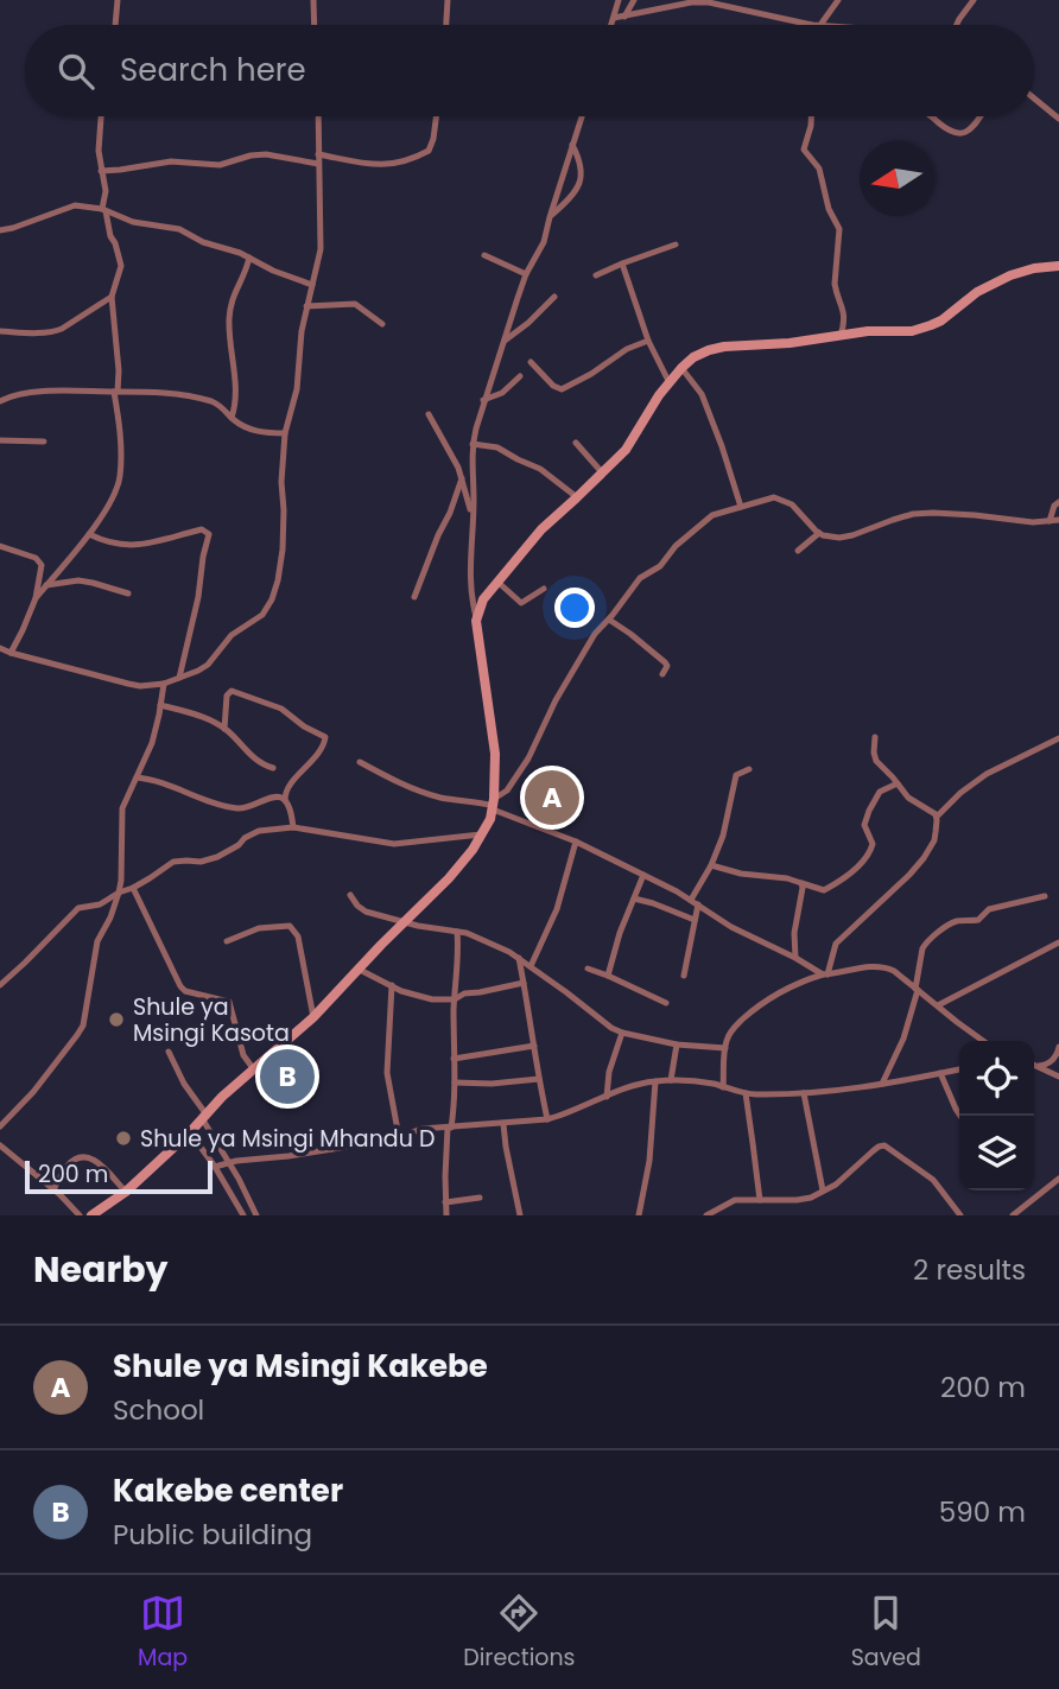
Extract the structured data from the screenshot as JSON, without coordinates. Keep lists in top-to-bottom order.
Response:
{
  "places": ["Shule ya Msingi Kasota", "Shule ya Msingi Mhandu D"],
  "scale_bar": "200 m",
  "north": "left",
  "page": {
    "search": "Search here",
    "pins": ["A", "B"],
    "scale": "200 m",
    "heading": ["Nearby", "2 results"],
    "list": [
      {
        "mark": "A",
        "name": "Shule ya Msingi Kakebe",
        "note": "School",
        "value": "200 m"
      },
      {
        "mark": "B",
        "name": "Kakebe center",
        "note": "Public building",
        "value": "590 m"
      }
    ],
    "nav": ["Map", "Directions", "Saved"]
  }
}
